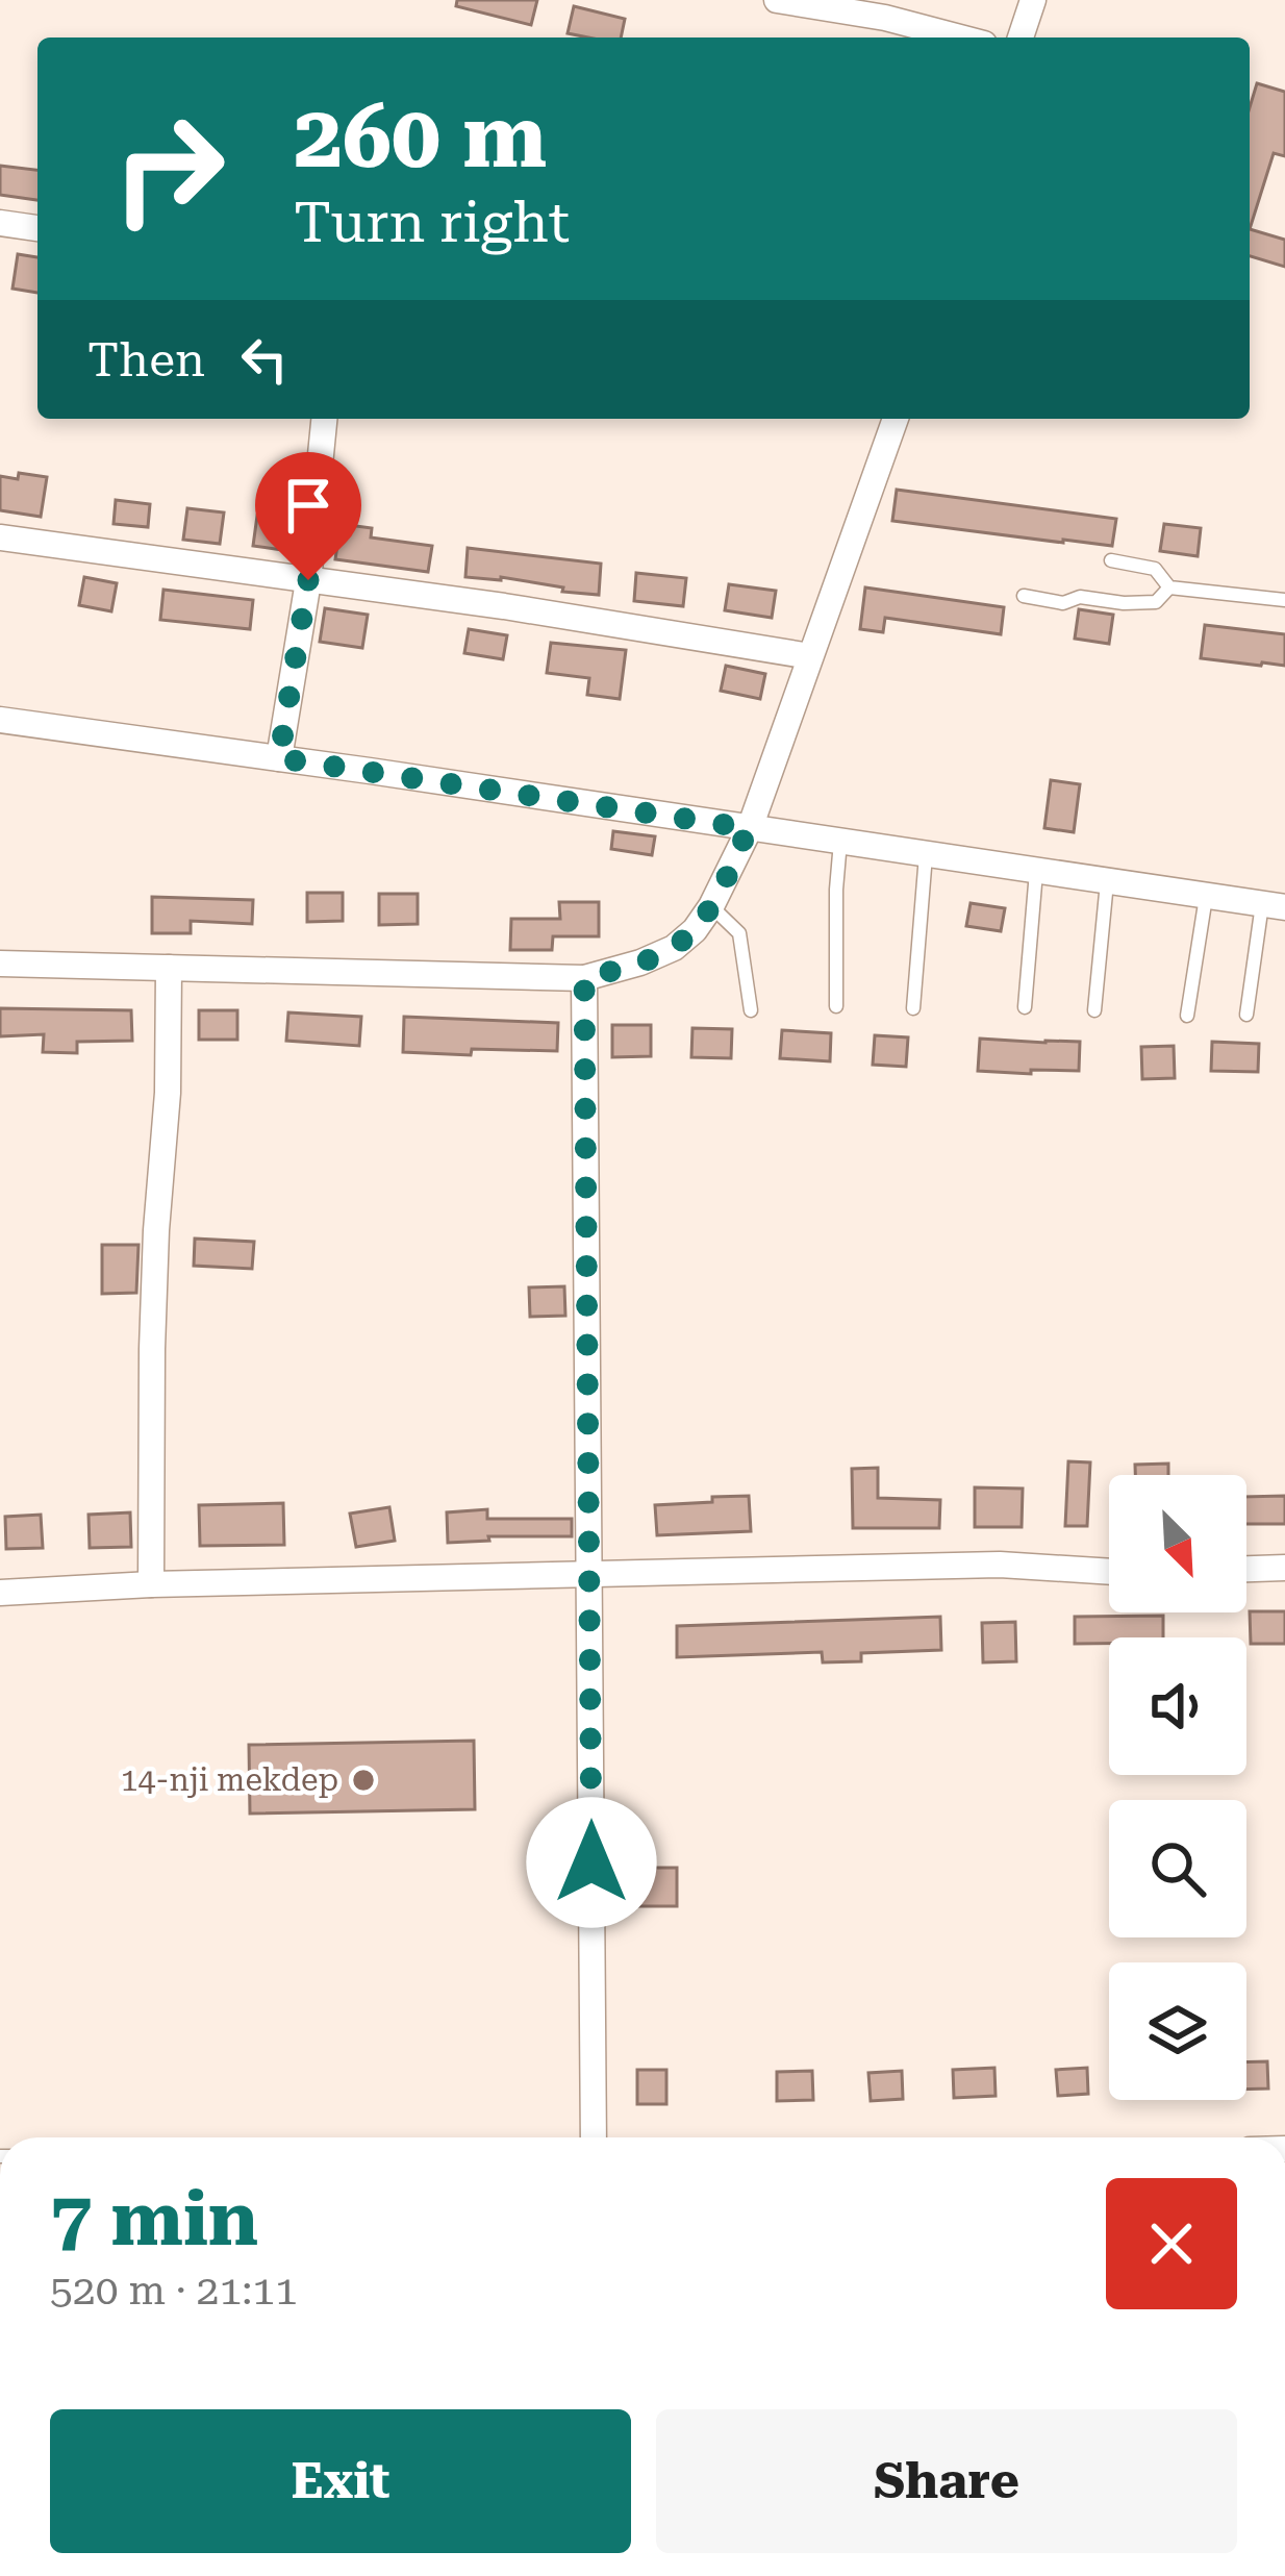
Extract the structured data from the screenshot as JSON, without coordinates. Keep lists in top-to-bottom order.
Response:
{
  "places": ["14-nji mekdep"],
  "north": "bottom right",
  "page": {
    "turn": ["260 m", "Turn right"],
    "then": "Then",
    "heading": ["7 min", "520 m · 21:11"],
    "buttons": ["Exit", "Share"]
  }
}
